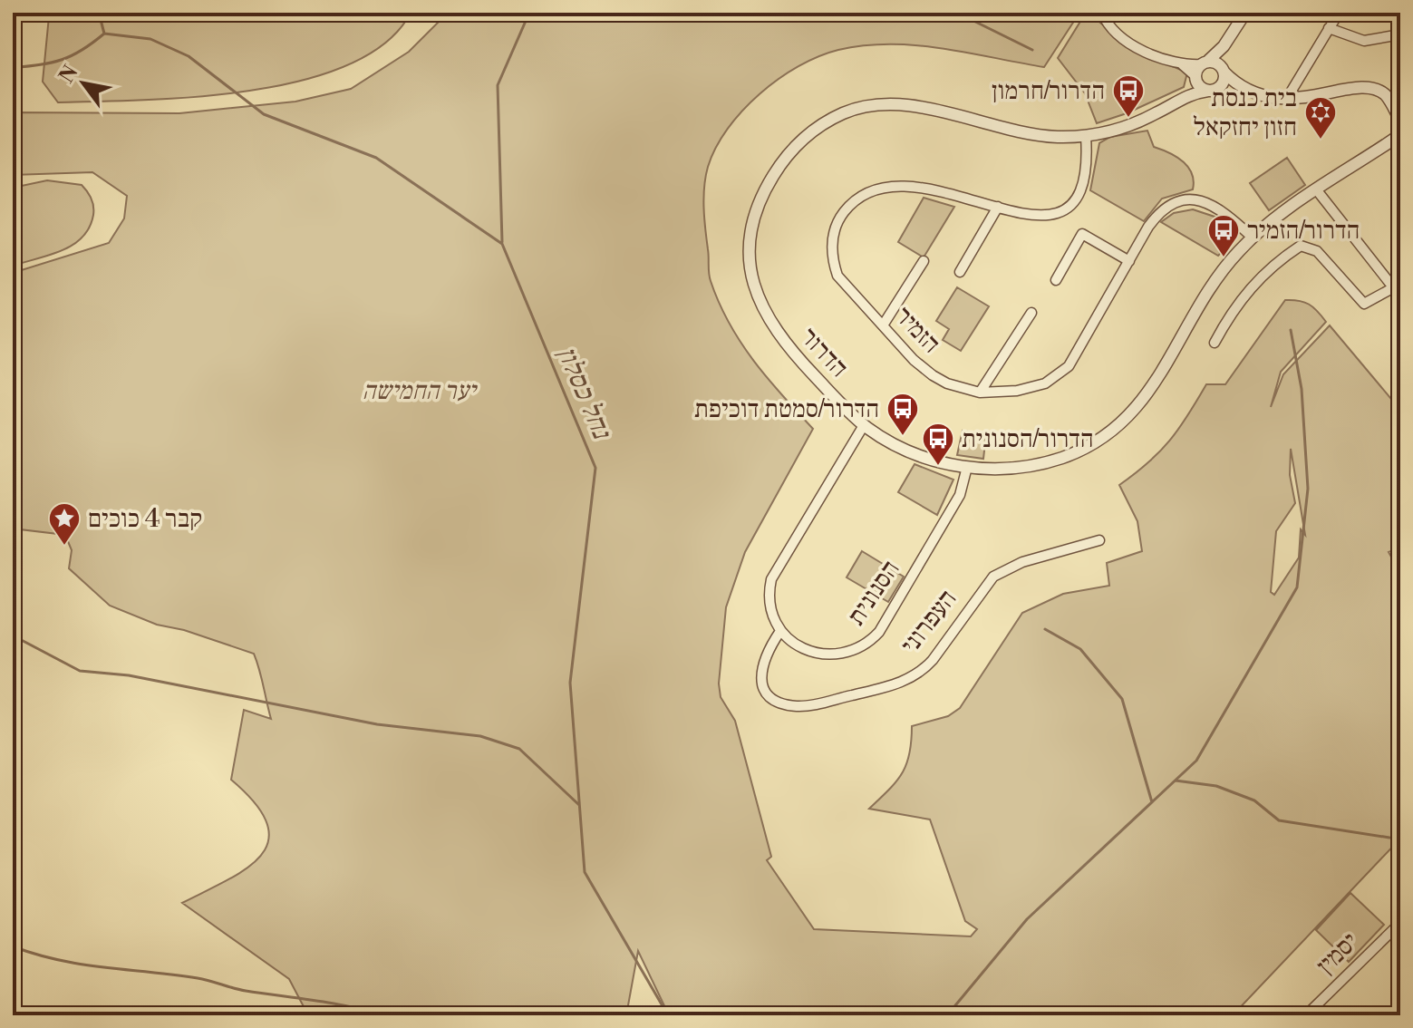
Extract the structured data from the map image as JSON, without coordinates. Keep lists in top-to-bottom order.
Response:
{
  "streets": {
    "street": [
      "הזמיר",
      "הדרור",
      "הסנונית",
      "העפרוני",
      "יסמין"
    ]
  },
  "crossings": [
    ["הזמיר", "הדרור"],
    ["הדרור", "הסנונית"],
    ["הסנונית", "העפרוני"]
  ],
  "water": ["נחל כסלון"],
  "parks": ["יער החמישה"],
  "places": {
    "bus stop": [
      "הדרור/חרמון",
      "הדרור/הזמיר",
      "הדרור/סמטת דוכיפת",
      "הדרור/הסנונית"
    ],
    "synagogue": ["בית כנסת חזון יחזקאל"],
    "place": ["קבר 4 כוכים"]
  },
  "north": "top left"
}
